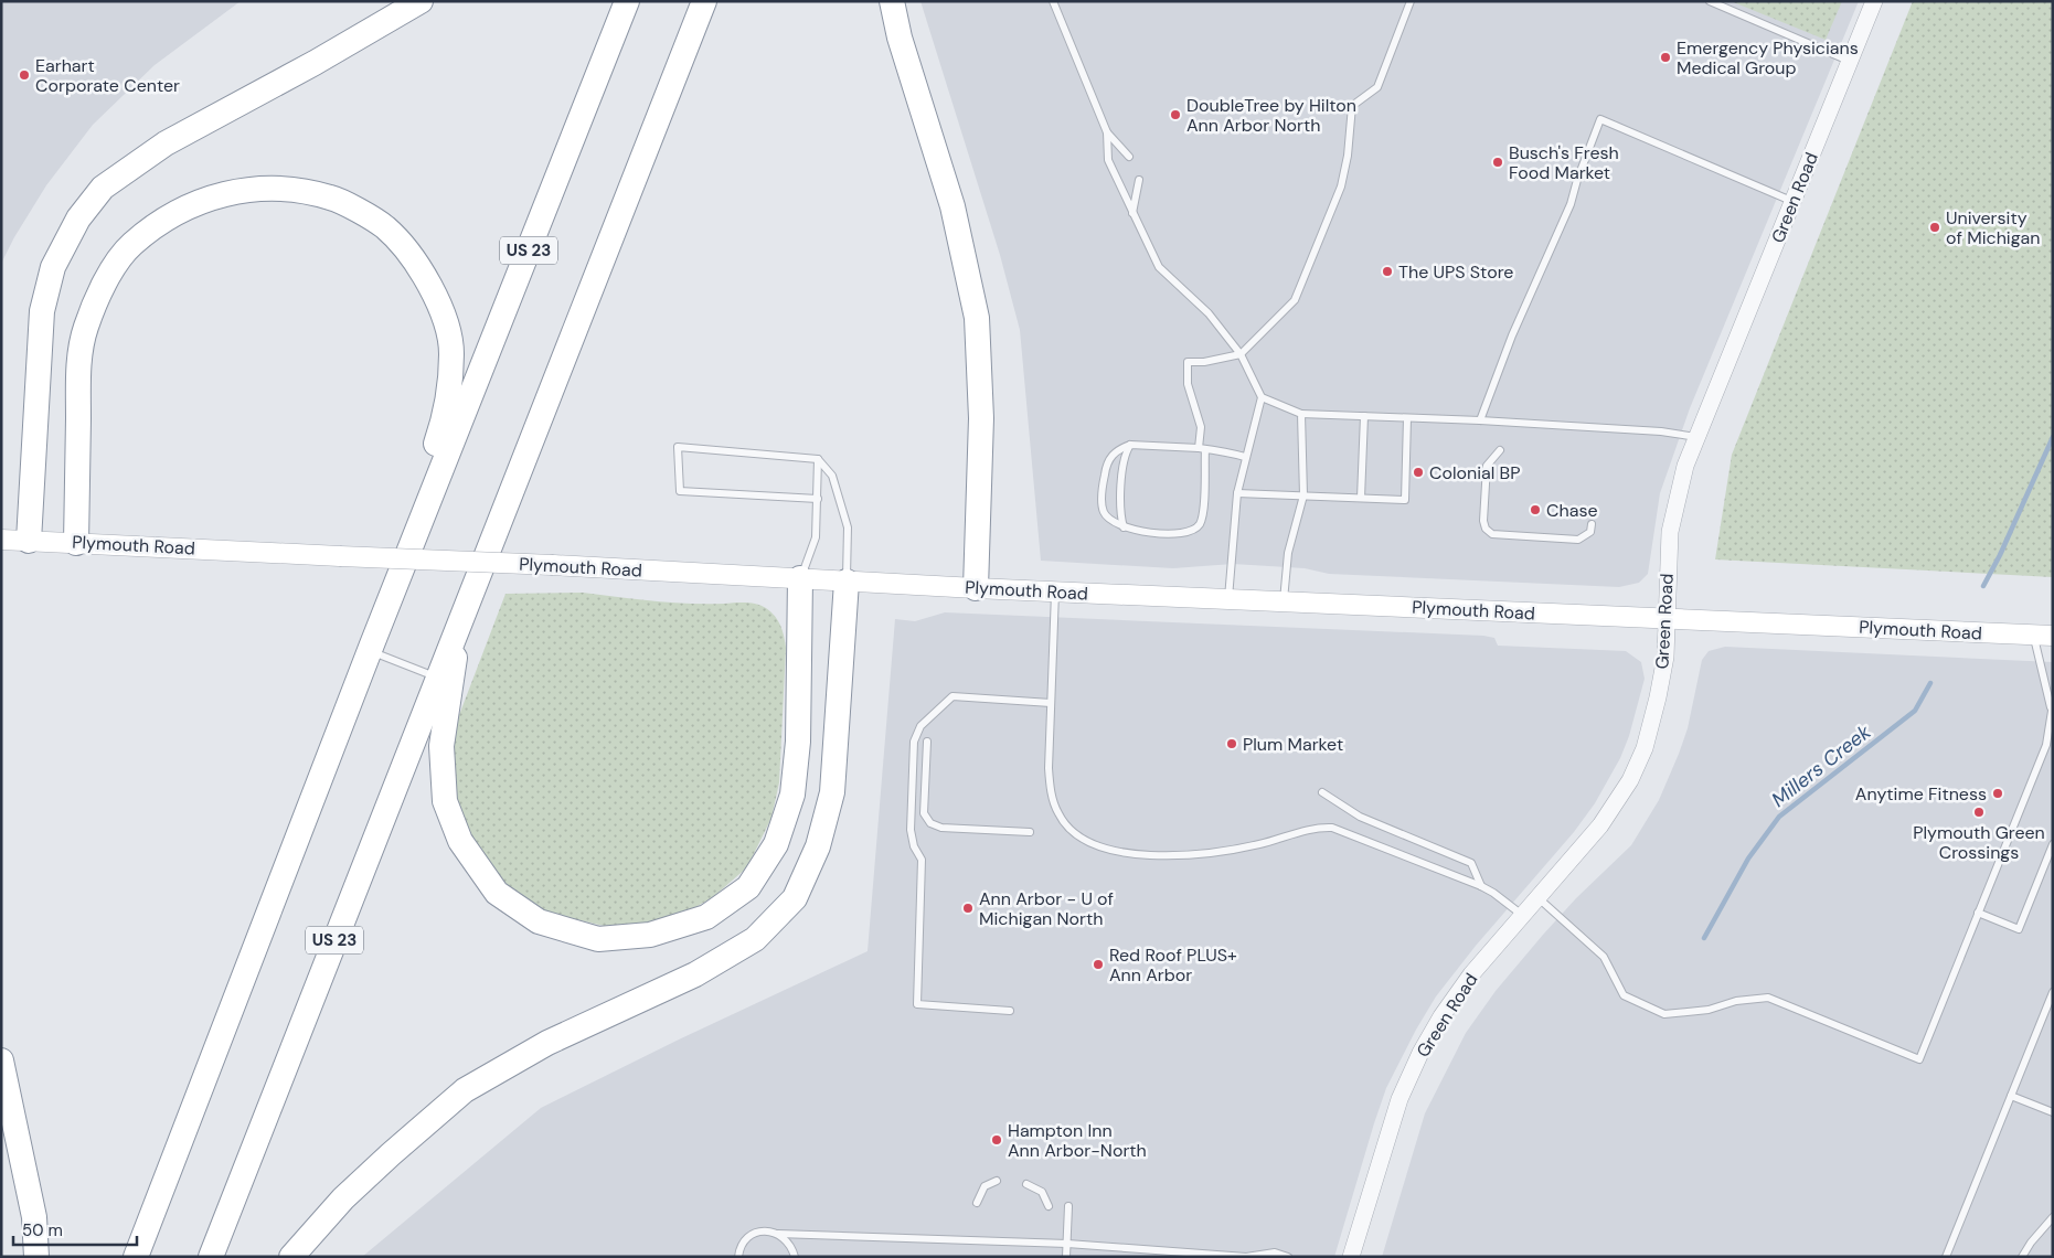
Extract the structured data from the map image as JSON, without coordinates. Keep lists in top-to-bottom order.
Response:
{
  "streets": {
    "highway": ["US 23"],
    "main road": ["Plymouth Road"],
    "street": ["Green Road"]
  },
  "crossings": [
    ["Green Road", "Plymouth Road"]
  ],
  "water": ["Millers Creek"],
  "places": [
    "Emergency Physicians Medical Group",
    "Earhart Corporate Center",
    "DoubleTree by Hilton Ann Arbor North",
    "Busch's Fresh Food Market",
    "University of Michigan",
    "The UPS Store",
    "Colonial BP",
    "Chase",
    "Plum Market",
    "Anytime Fitness",
    "Plymouth Green Crossings",
    "Ann Arbor - U of Michigan North",
    "Red Roof PLUS+ Ann Arbor",
    "Hampton Inn Ann Arbor-North"
  ],
  "scale_bar": "50 m"
}
